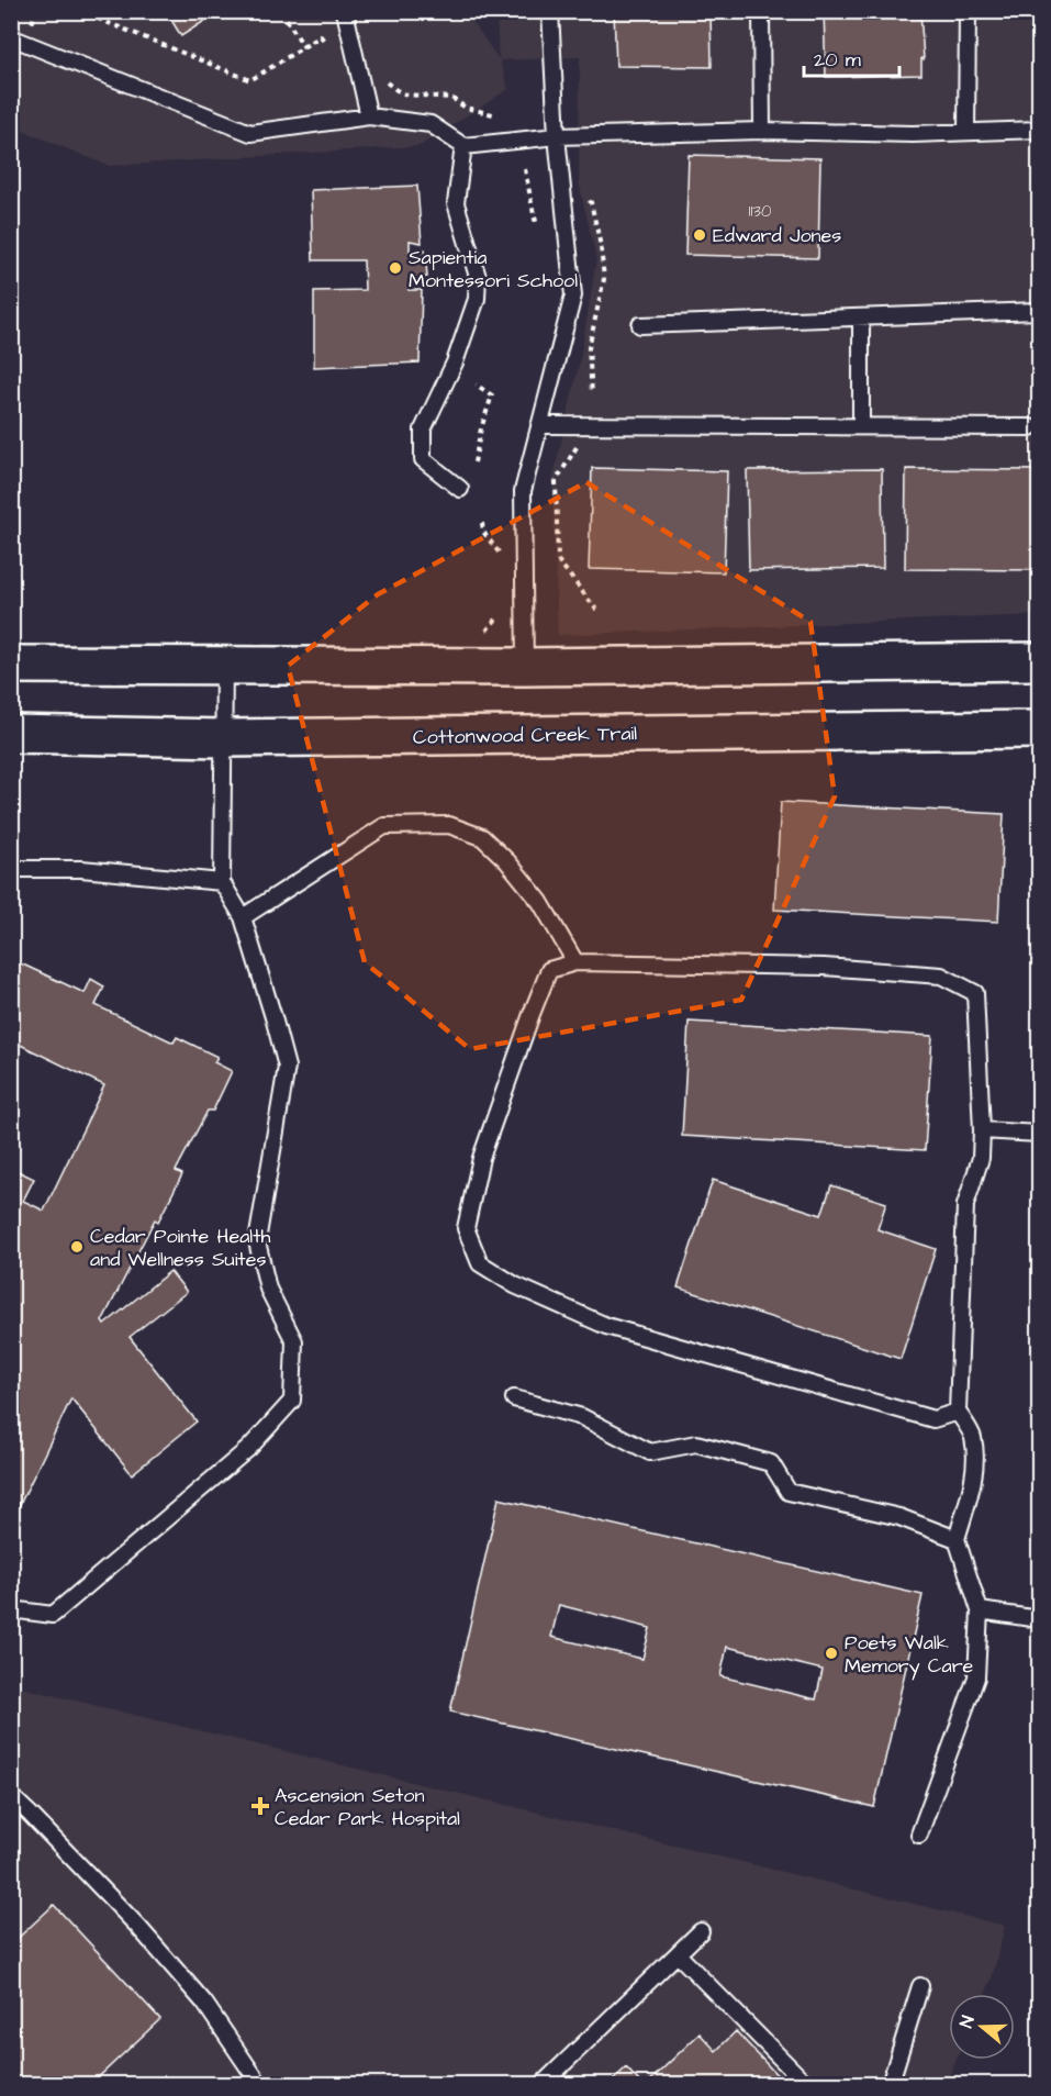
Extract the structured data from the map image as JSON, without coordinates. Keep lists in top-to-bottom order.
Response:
{
  "streets": {
    "street": ["Cottonwood Creek Trail"]
  },
  "places": {
    "other": [
      "Edward Jones",
      "Sapientia Montessori School",
      "Cedar Pointe Health and Wellness Suites",
      "Poets Walk Memory Care"
    ],
    "health": ["Ascension Seton Cedar Park Hospital"]
  },
  "house_numbers": ["1130"],
  "scale_bar": "20 m",
  "north": "left"
}
